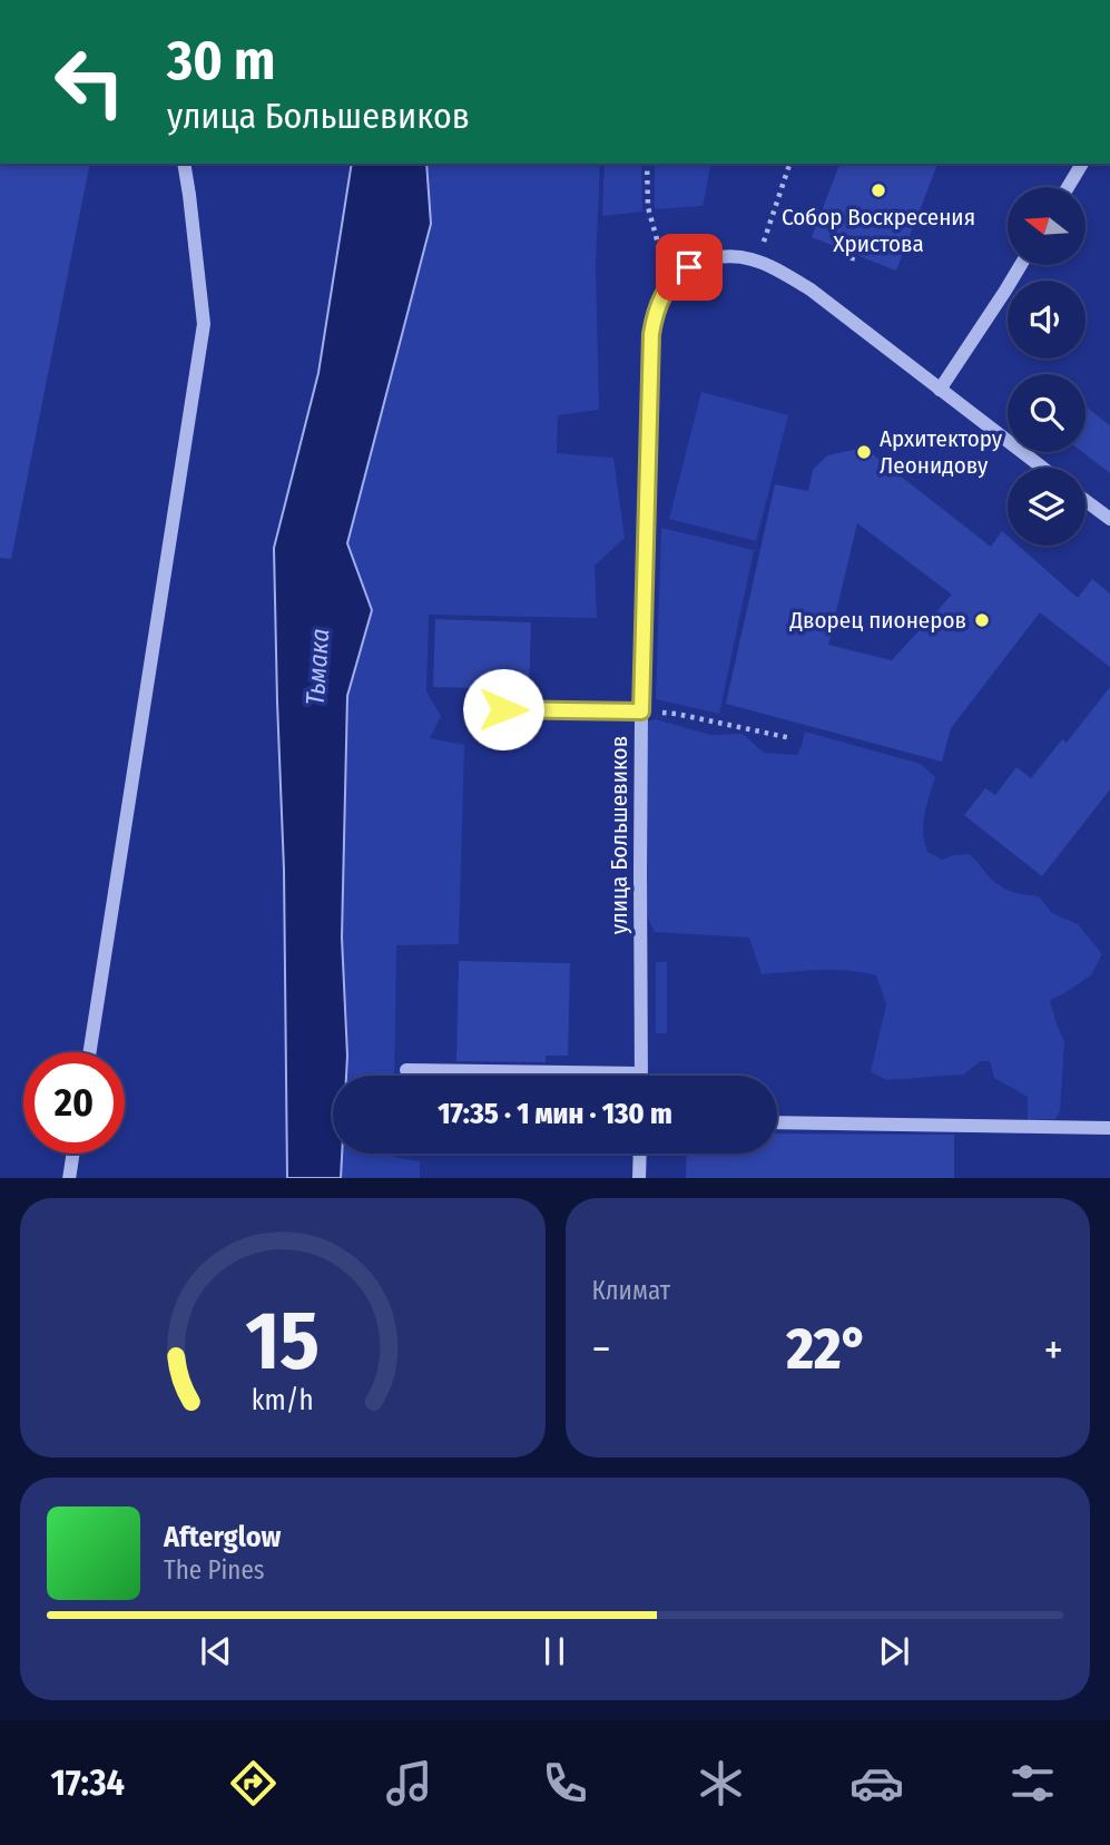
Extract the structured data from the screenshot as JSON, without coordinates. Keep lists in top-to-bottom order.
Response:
{
  "streets": {
    "street": ["улица Большевиков"]
  },
  "water": ["Тьмака"],
  "places": ["Собор Воскресения Христова", "Архитектору Леонидову", "Дворец пионеров"],
  "north": "left",
  "page": {
    "turn": ["30 m", "улица Большевиков"],
    "limit": "20",
    "trip": "17:35 · 1 мин · 130 m",
    "tile": "Климат",
    "heat": ["−", "22°", "+"],
    "song": ["Afterglow", "The Pines"],
    "tabs": "17:34",
    "gauge": ["15", "km/h"]
  }
}
